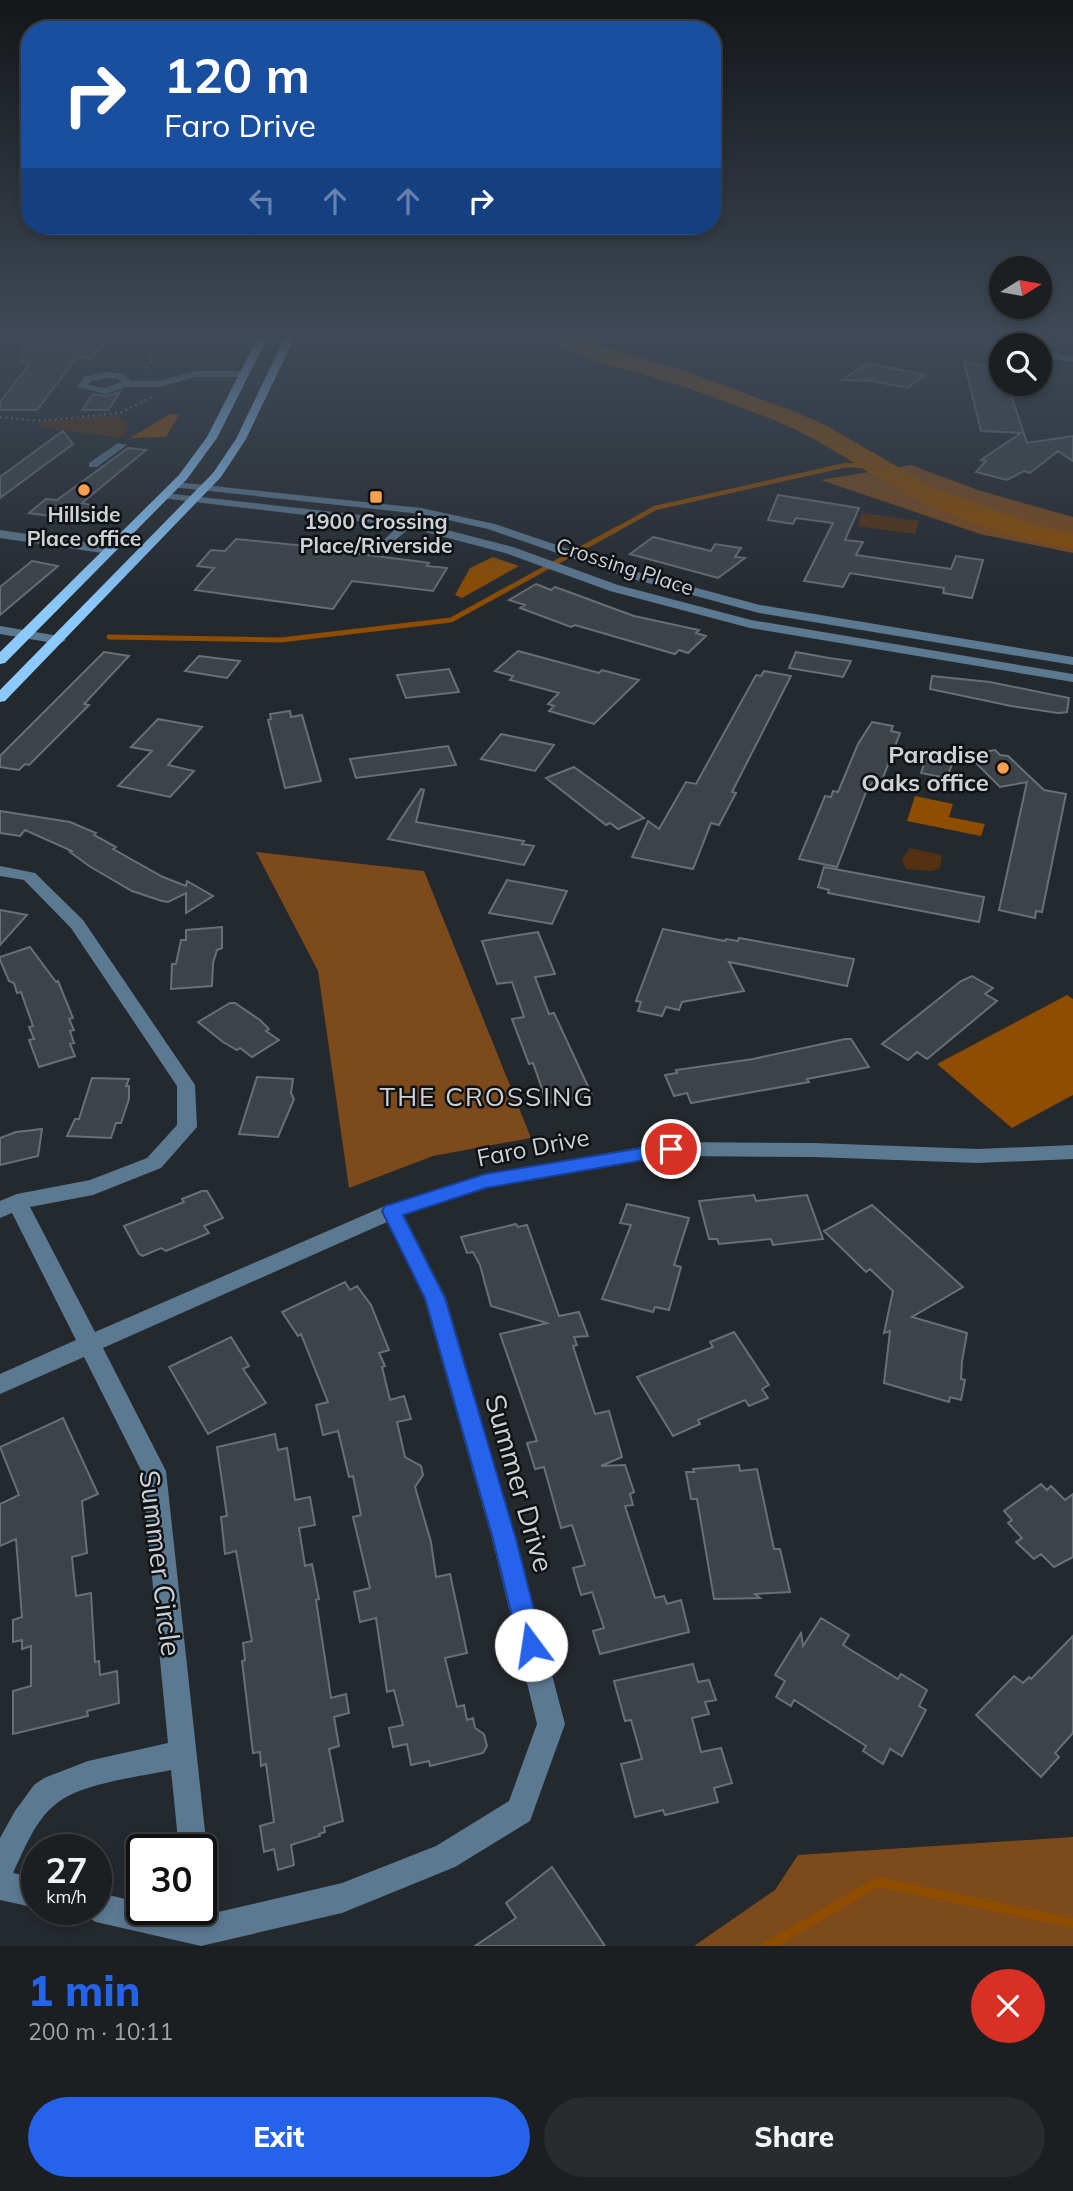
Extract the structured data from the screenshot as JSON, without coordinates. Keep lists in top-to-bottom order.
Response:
{
  "streets": {
    "street": [
      "Crossing Place",
      "Faro Drive",
      "Summer Drive",
      "Summer Circle"
    ]
  },
  "crossings": [
    ["Faro Drive", "Summer Drive"],
    ["Faro Drive", "Summer Circle"]
  ],
  "districts": ["THE CROSSING"],
  "places": {
    "other": ["Hillside Place office", "Paradise Oaks office"],
    "transit": ["1900 Crossing Place/Riverside"]
  },
  "north": "right",
  "page": {
    "turn": ["120 m", "Faro Drive"],
    "speed": "27 km/h",
    "limit": "30",
    "heading": ["1 min", "200 m · 10:11"],
    "buttons": ["Exit", "Share"]
  }
}
